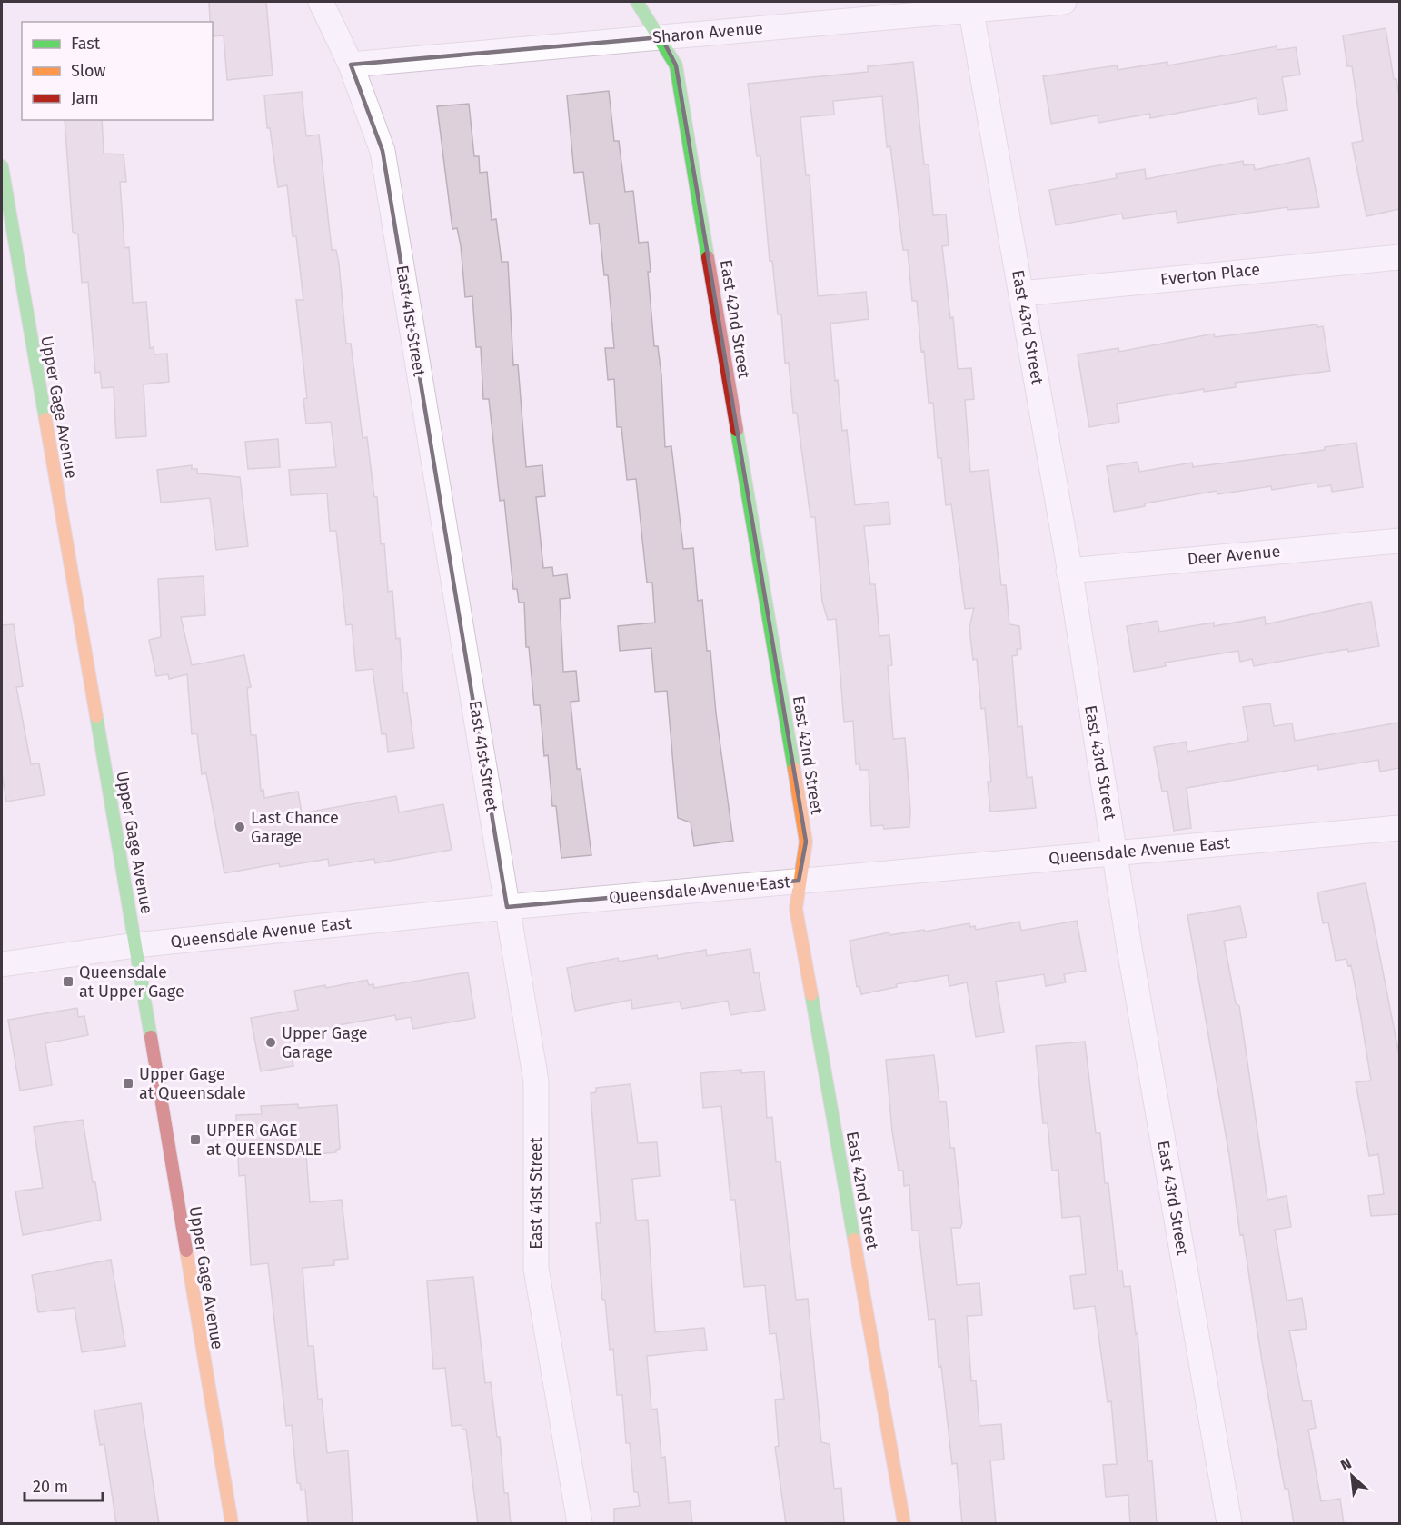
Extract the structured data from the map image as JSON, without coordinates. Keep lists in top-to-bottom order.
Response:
{
  "streets": {
    "street": [
      "Sharon Avenue",
      "Everton Place",
      "East 42nd Street",
      "East 41st Street",
      "East 43rd Street",
      "Upper Gage Avenue",
      "Deer Avenue",
      "Queensdale Avenue East"
    ]
  },
  "crossings": [
    ["Sharon Avenue", "East 42nd Street"],
    ["Sharon Avenue", "East 41st Street"],
    ["Sharon Avenue", "East 43rd Street"],
    ["Everton Place", "East 43rd Street"],
    ["East 42nd Street", "Queensdale Avenue East"],
    ["East 41st Street", "Queensdale Avenue East"],
    ["East 43rd Street", "Deer Avenue"],
    ["East 43rd Street", "Queensdale Avenue East"],
    ["Upper Gage Avenue", "Queensdale Avenue East"]
  ],
  "places": {
    "other": ["Last Chance Garage", "Upper Gage Garage"],
    "transit": ["Queensdale at Upper Gage", "Upper Gage at Queensdale", "UPPER GAGE at QUEENSDALE"]
  },
  "legend": ["Fast", "Slow", "Jam"],
  "scale_bar": "20 m",
  "north": "top left"
}
